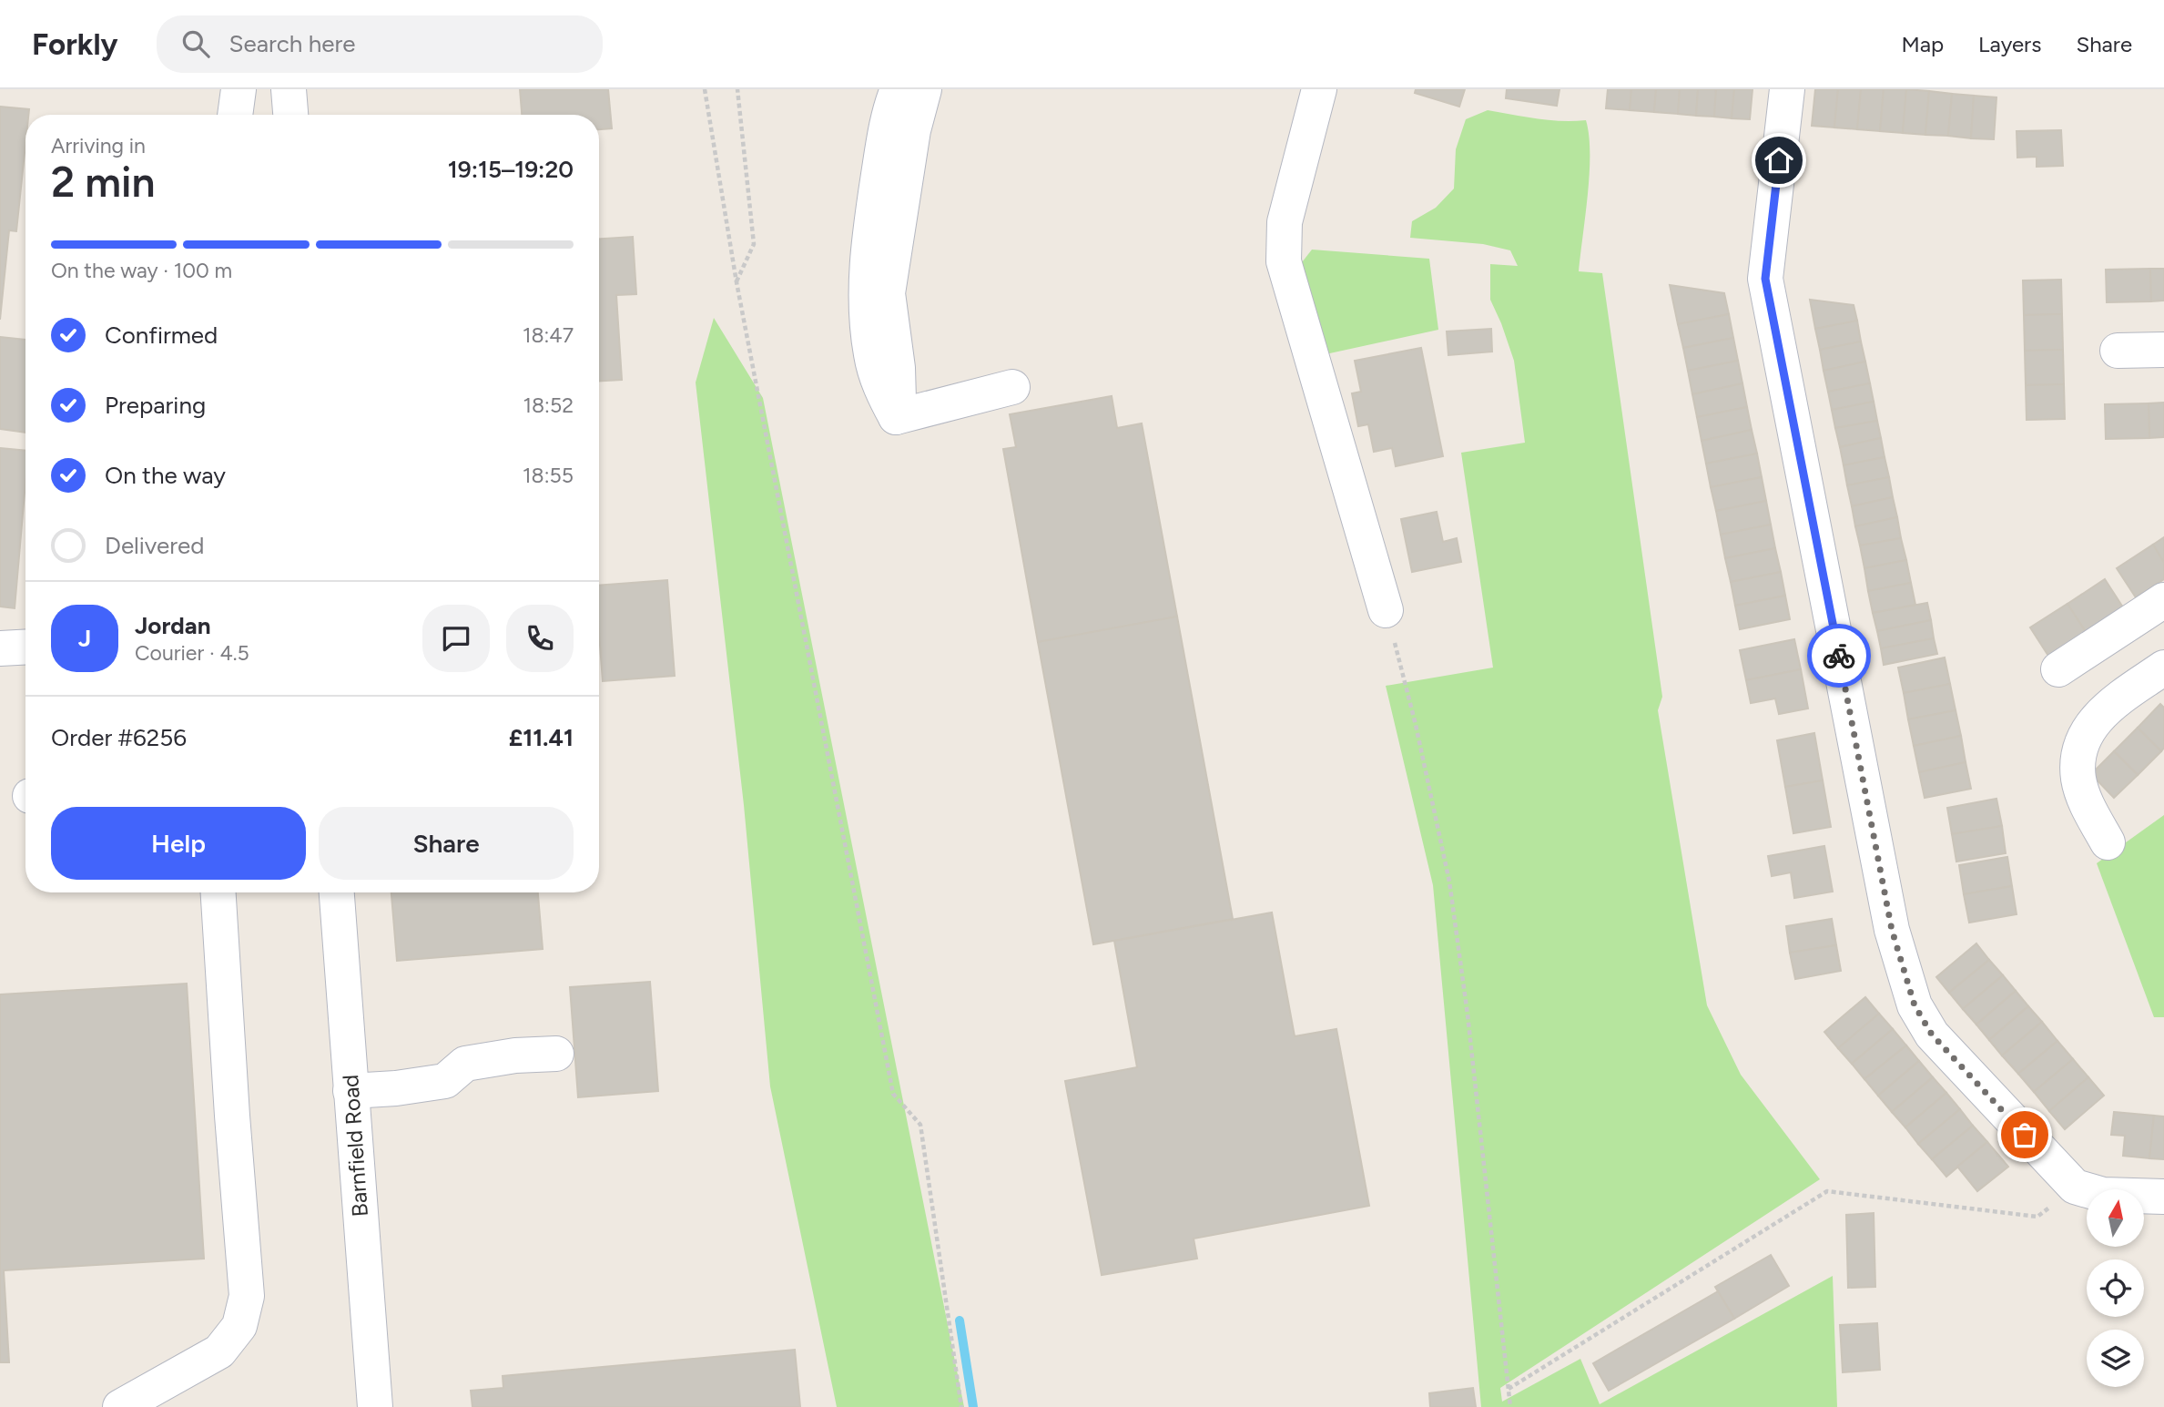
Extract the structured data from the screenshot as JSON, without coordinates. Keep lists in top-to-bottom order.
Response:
{
  "streets": {
    "street": ["Barnfield Road"]
  },
  "north": "top",
  "page": {
    "header": "Forkly",
    "search": "Search here",
    "nav": ["Map", "Layers", "Share"],
    "heading": ["2 min", "Arriving in", "19:15–19:20"],
    "panel": [
      "Jordan",
      "Courier · 4.5",
      "Order #6256",
      "£11.41"
    ],
    "bar": "On the way · 100 m",
    "list": [
      ["Confirmed", "18:47"],
      ["Preparing", "18:52"],
      ["On the way", "18:55"],
      "Delivered"
    ],
    "round": "J",
    "buttons": ["Help", "Share"]
  }
}
